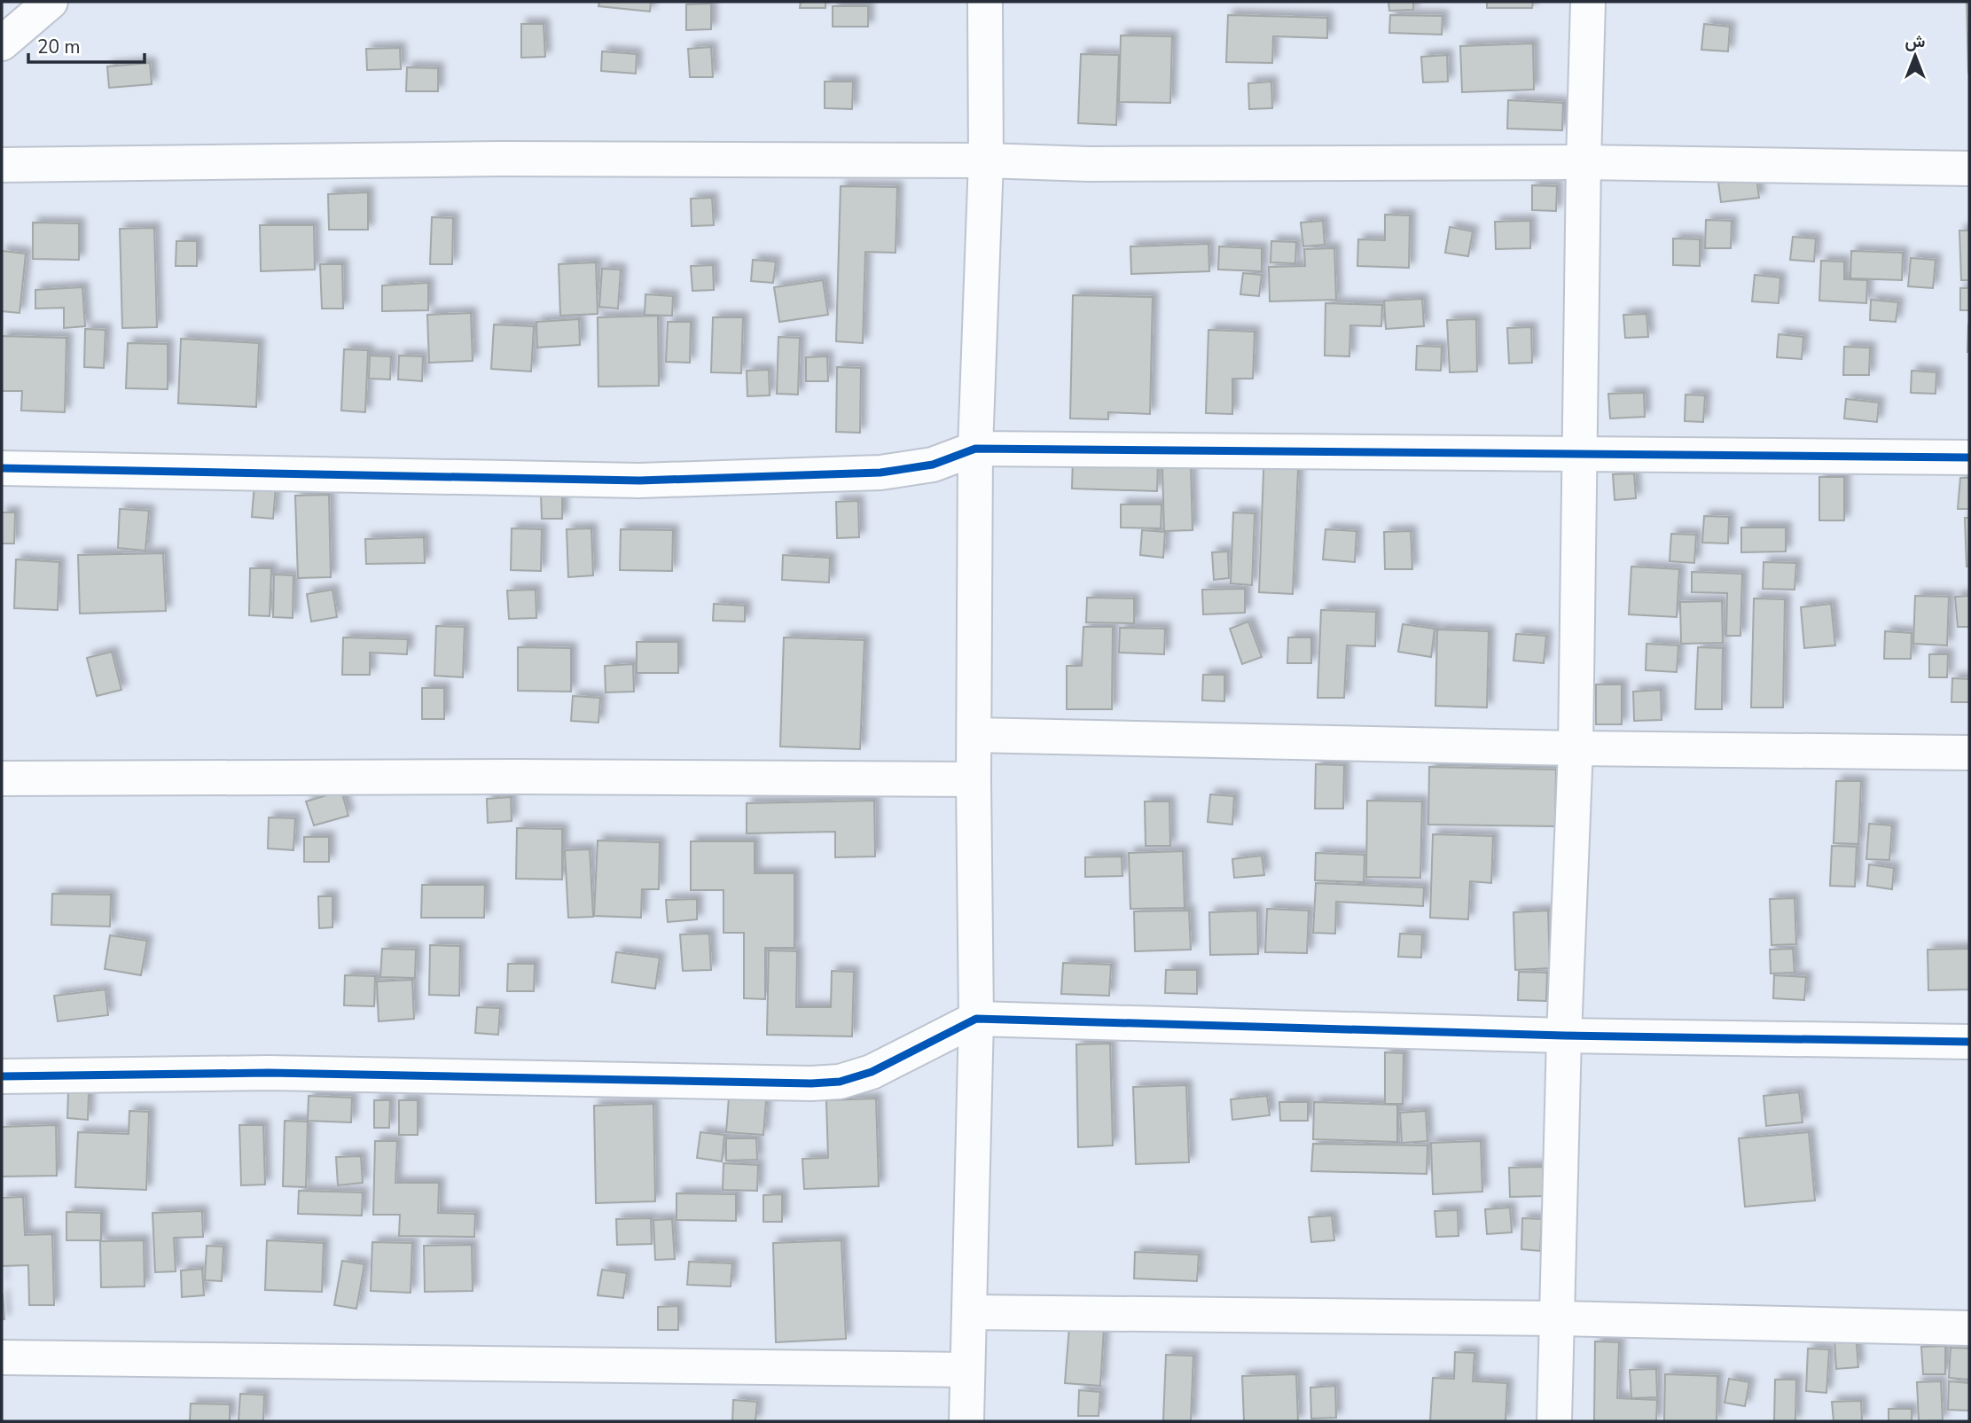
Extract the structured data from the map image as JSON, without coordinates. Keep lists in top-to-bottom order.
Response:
{
  "scale_bar": "20 m",
  "north": "top"
}
